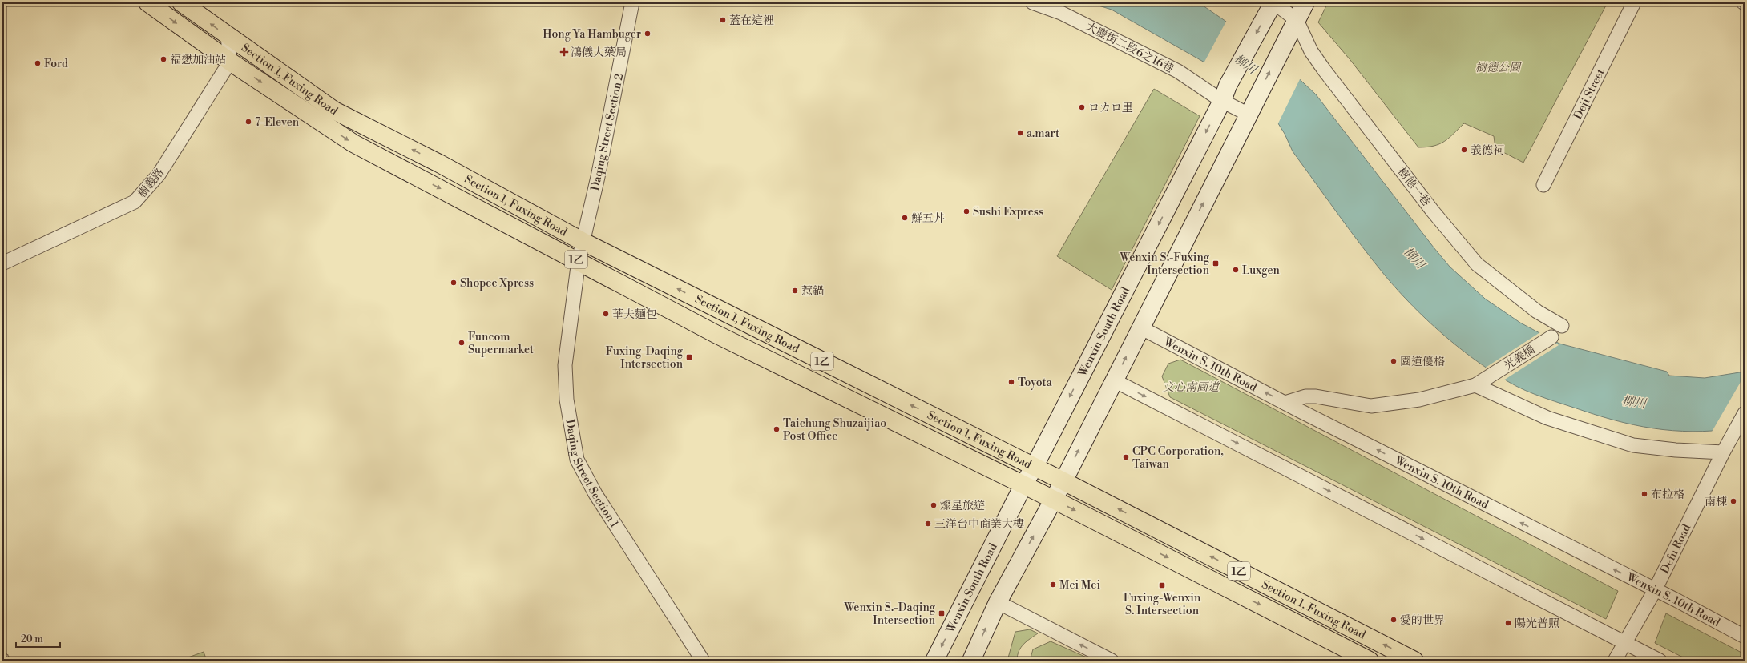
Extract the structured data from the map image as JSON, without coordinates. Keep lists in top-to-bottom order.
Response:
{
  "streets": {
    "main road": ["Section 1, Fuxing Road", "1乙", "Wenxin South Road"],
    "street": [
      "大慶街二段6之16巷",
      "Deji Street",
      "Daqing Street Section 2",
      "樹義路",
      "樹德一巷",
      "光義橋",
      "Wenxin S. 10th Road",
      "Daqing Street Section 1",
      "Defu Road"
    ]
  },
  "crossings": [
    ["大慶街二段6之16巷", "Wenxin South Road"],
    ["Section 1, Fuxing Road", "Daqing Street Section 2"],
    ["Section 1, Fuxing Road", "樹義路"],
    ["Section 1, Fuxing Road", "Wenxin South Road"],
    ["Section 1, Fuxing Road", "Daqing Street Section 1"],
    ["Daqing Street Section 2", "Daqing Street Section 1"],
    ["光義橋", "Wenxin S. 10th Road"],
    ["Wenxin S. 10th Road", "Defu Road"]
  ],
  "water": ["柳川"],
  "parks": ["樹德公園", "文心南園道"],
  "places": {
    "other": [
      "蓋在這裡",
      "Hong Ya Hambuger",
      "福懋加油站",
      "Ford",
      "ロカロ里",
      "7-Eleven",
      "a.mart",
      "義德祠",
      "Sushi Express",
      "鮮五丼",
      "Luxgen",
      "Shopee Xpress",
      "惹鍋",
      "華夫麵包",
      "Funcom Supermarket",
      "園道優格",
      "Toyota",
      "Taichung Shuzaijiao Post Office",
      "CPC Corporation, Taiwan",
      "布拉格",
      "南棟",
      "燦星旅遊",
      "三洋台中商業大樓",
      "Mei Mei",
      "愛的世界",
      "陽光普照"
    ],
    "health": ["鴻儀大藥局"],
    "transit": [
      "Wenxin S.-Fuxing Intersection",
      "Fuxing-Daqing Intersection",
      "Fuxing-Wenxin S. Intersection",
      "Wenxin S.-Daqing Intersection"
    ]
  },
  "scale_bar": "20 m"
}
